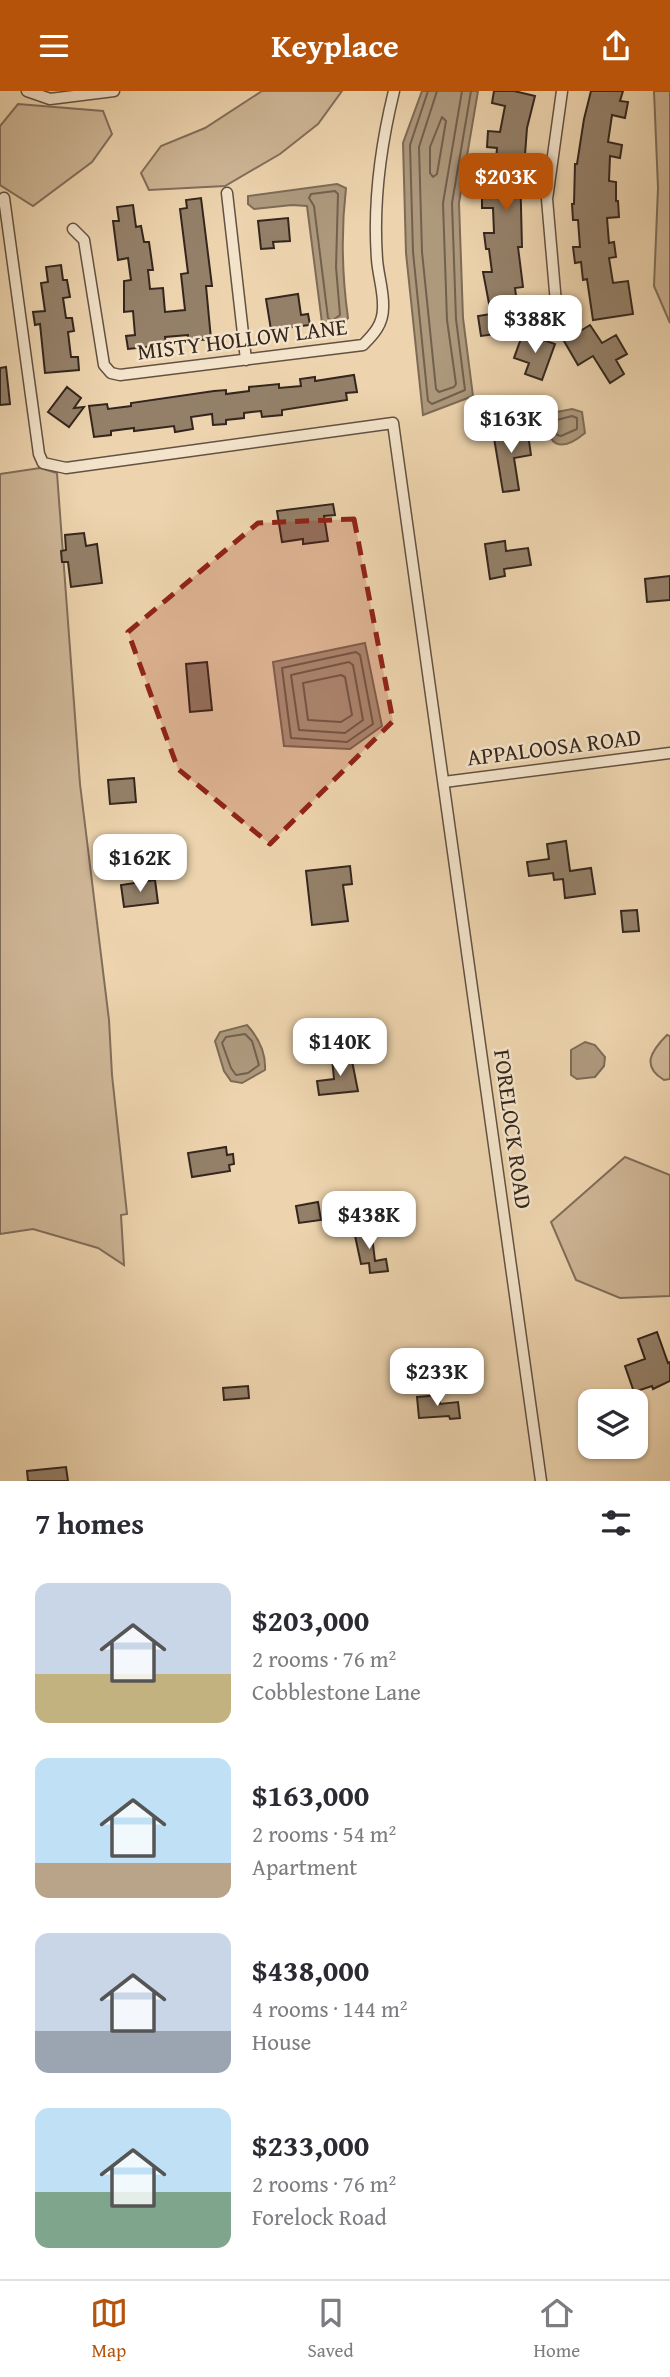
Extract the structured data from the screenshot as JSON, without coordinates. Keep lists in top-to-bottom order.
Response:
{
  "streets": {
    "street": ["MISTY HOLLOW LANE", "APPALOOSA ROAD", "FORELOCK ROAD"]
  },
  "crossings": [
    ["APPALOOSA ROAD", "FORELOCK ROAD"]
  ],
  "page": {
    "header": "Keyplace",
    "price": [
      "$203K",
      "$388K",
      "$163K",
      "$162K",
      "$140K",
      "$438K",
      "$233K"
    ],
    "heading": "7 homes",
    "list": [
      {
        "name": "$203,000",
        "note": "2 rooms · 76 m² · Cobblestone Lane"
      },
      {
        "name": "$163,000",
        "note": "2 rooms · 54 m² · Apartment"
      },
      {
        "name": "$438,000",
        "note": "4 rooms · 144 m² · House"
      },
      {
        "name": "$233,000",
        "note": "2 rooms · 76 m² · Forelock Road"
      }
    ],
    "tabs": ["Map", "Saved", "Home"]
  }
}
